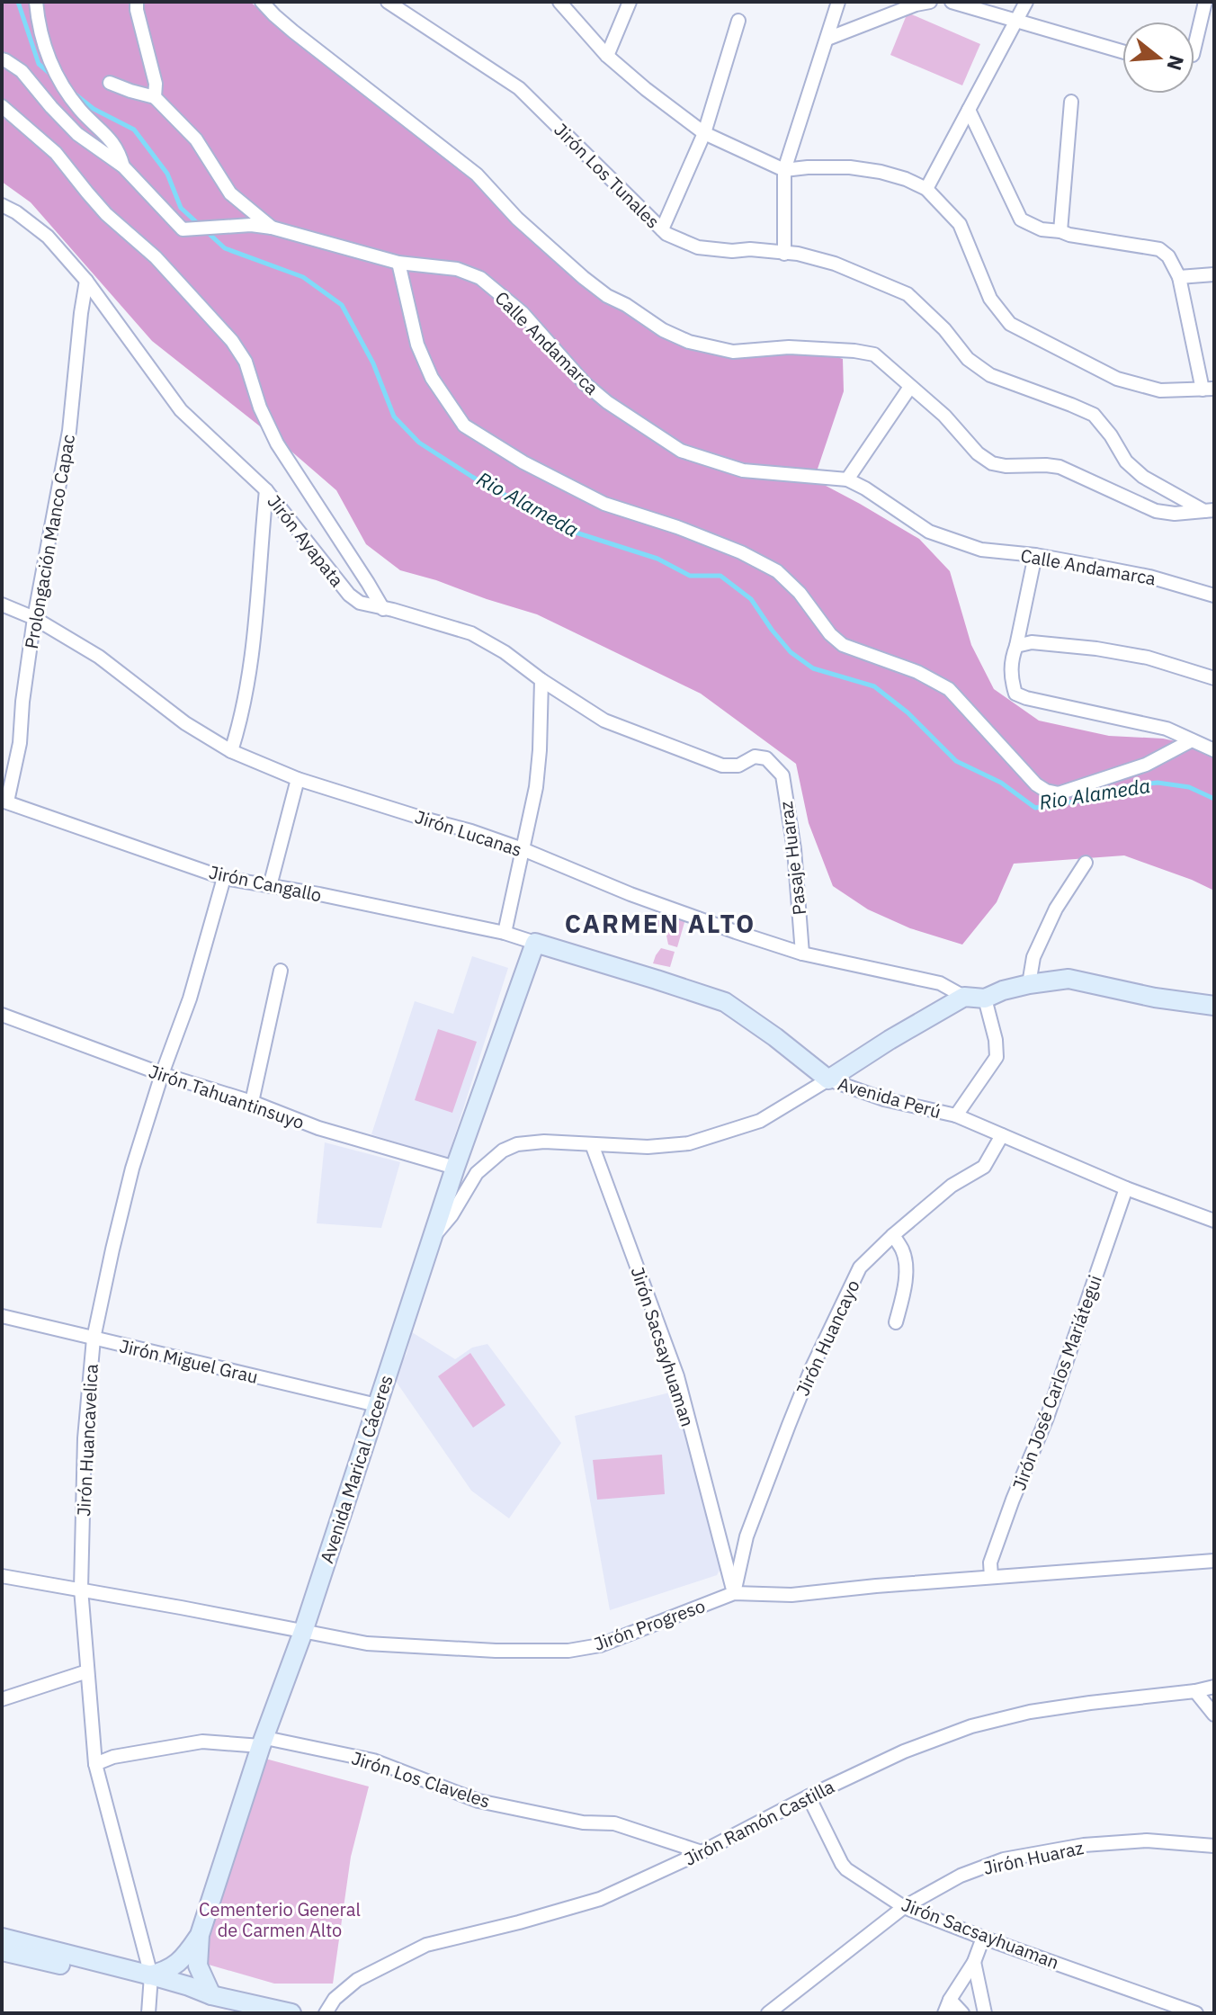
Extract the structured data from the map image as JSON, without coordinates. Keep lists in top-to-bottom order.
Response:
{
  "streets": {
    "street": [
      "Jirón Los Tunales",
      "Calle Andamarca",
      "Jirón Ayapata",
      "Prolongación Manco Capac",
      "Jirón Lucanas",
      "Pasaje Huaraz",
      "Jirón Cangallo",
      "Jirón Tahuantinsuyo",
      "Avenida Perú",
      "Jirón Huancayo",
      "Jirón Sacsayhuaman",
      "Jirón Miguel Grau",
      "Jirón José Carlos Mariátegui",
      "Jirón Huancavelica",
      "Avenida Marical Cáceres",
      "Jirón Progreso",
      "Jirón Los Claveles",
      "Jirón Ramón Castilla",
      "Jirón Huaraz"
    ]
  },
  "crossings": [
    ["Jirón Ayapata", "Prolongación Manco Capac"],
    ["Jirón Ayapata", "Pasaje Huaraz"],
    ["Prolongación Manco Capac", "Jirón Lucanas"],
    ["Prolongación Manco Capac", "Jirón Cangallo"],
    ["Jirón Lucanas", "Pasaje Huaraz"],
    ["Jirón Cangallo", "Avenida Perú"],
    ["Jirón Cangallo", "Jirón Huancavelica"],
    ["Jirón Cangallo", "Avenida Marical Cáceres"],
    ["Jirón Tahuantinsuyo", "Jirón Huancavelica"],
    ["Jirón Tahuantinsuyo", "Avenida Marical Cáceres"],
    ["Avenida Perú", "Jirón Huancayo"],
    ["Avenida Perú", "Jirón José Carlos Mariátegui"],
    ["Avenida Perú", "Avenida Marical Cáceres"],
    ["Jirón Huancayo", "Jirón Sacsayhuaman"],
    ["Jirón Huancayo", "Jirón Progreso"],
    ["Jirón Sacsayhuaman", "Jirón Progreso"],
    ["Jirón Sacsayhuaman", "Jirón Ramón Castilla"],
    ["Jirón Sacsayhuaman", "Jirón Huaraz"],
    ["Jirón Miguel Grau", "Jirón Huancavelica"],
    ["Jirón Miguel Grau", "Avenida Marical Cáceres"],
    ["Jirón José Carlos Mariátegui", "Jirón Progreso"],
    ["Jirón Huancavelica", "Jirón Progreso"],
    ["Jirón Huancavelica", "Jirón Los Claveles"],
    ["Avenida Marical Cáceres", "Jirón Progreso"],
    ["Avenida Marical Cáceres", "Jirón Los Claveles"],
    ["Jirón Los Claveles", "Jirón Ramón Castilla"]
  ],
  "districts": ["CARMEN ALTO"],
  "water": ["Rio Alameda"],
  "parks": ["Cementerio General de Carmen Alto"],
  "north": "right"
}
